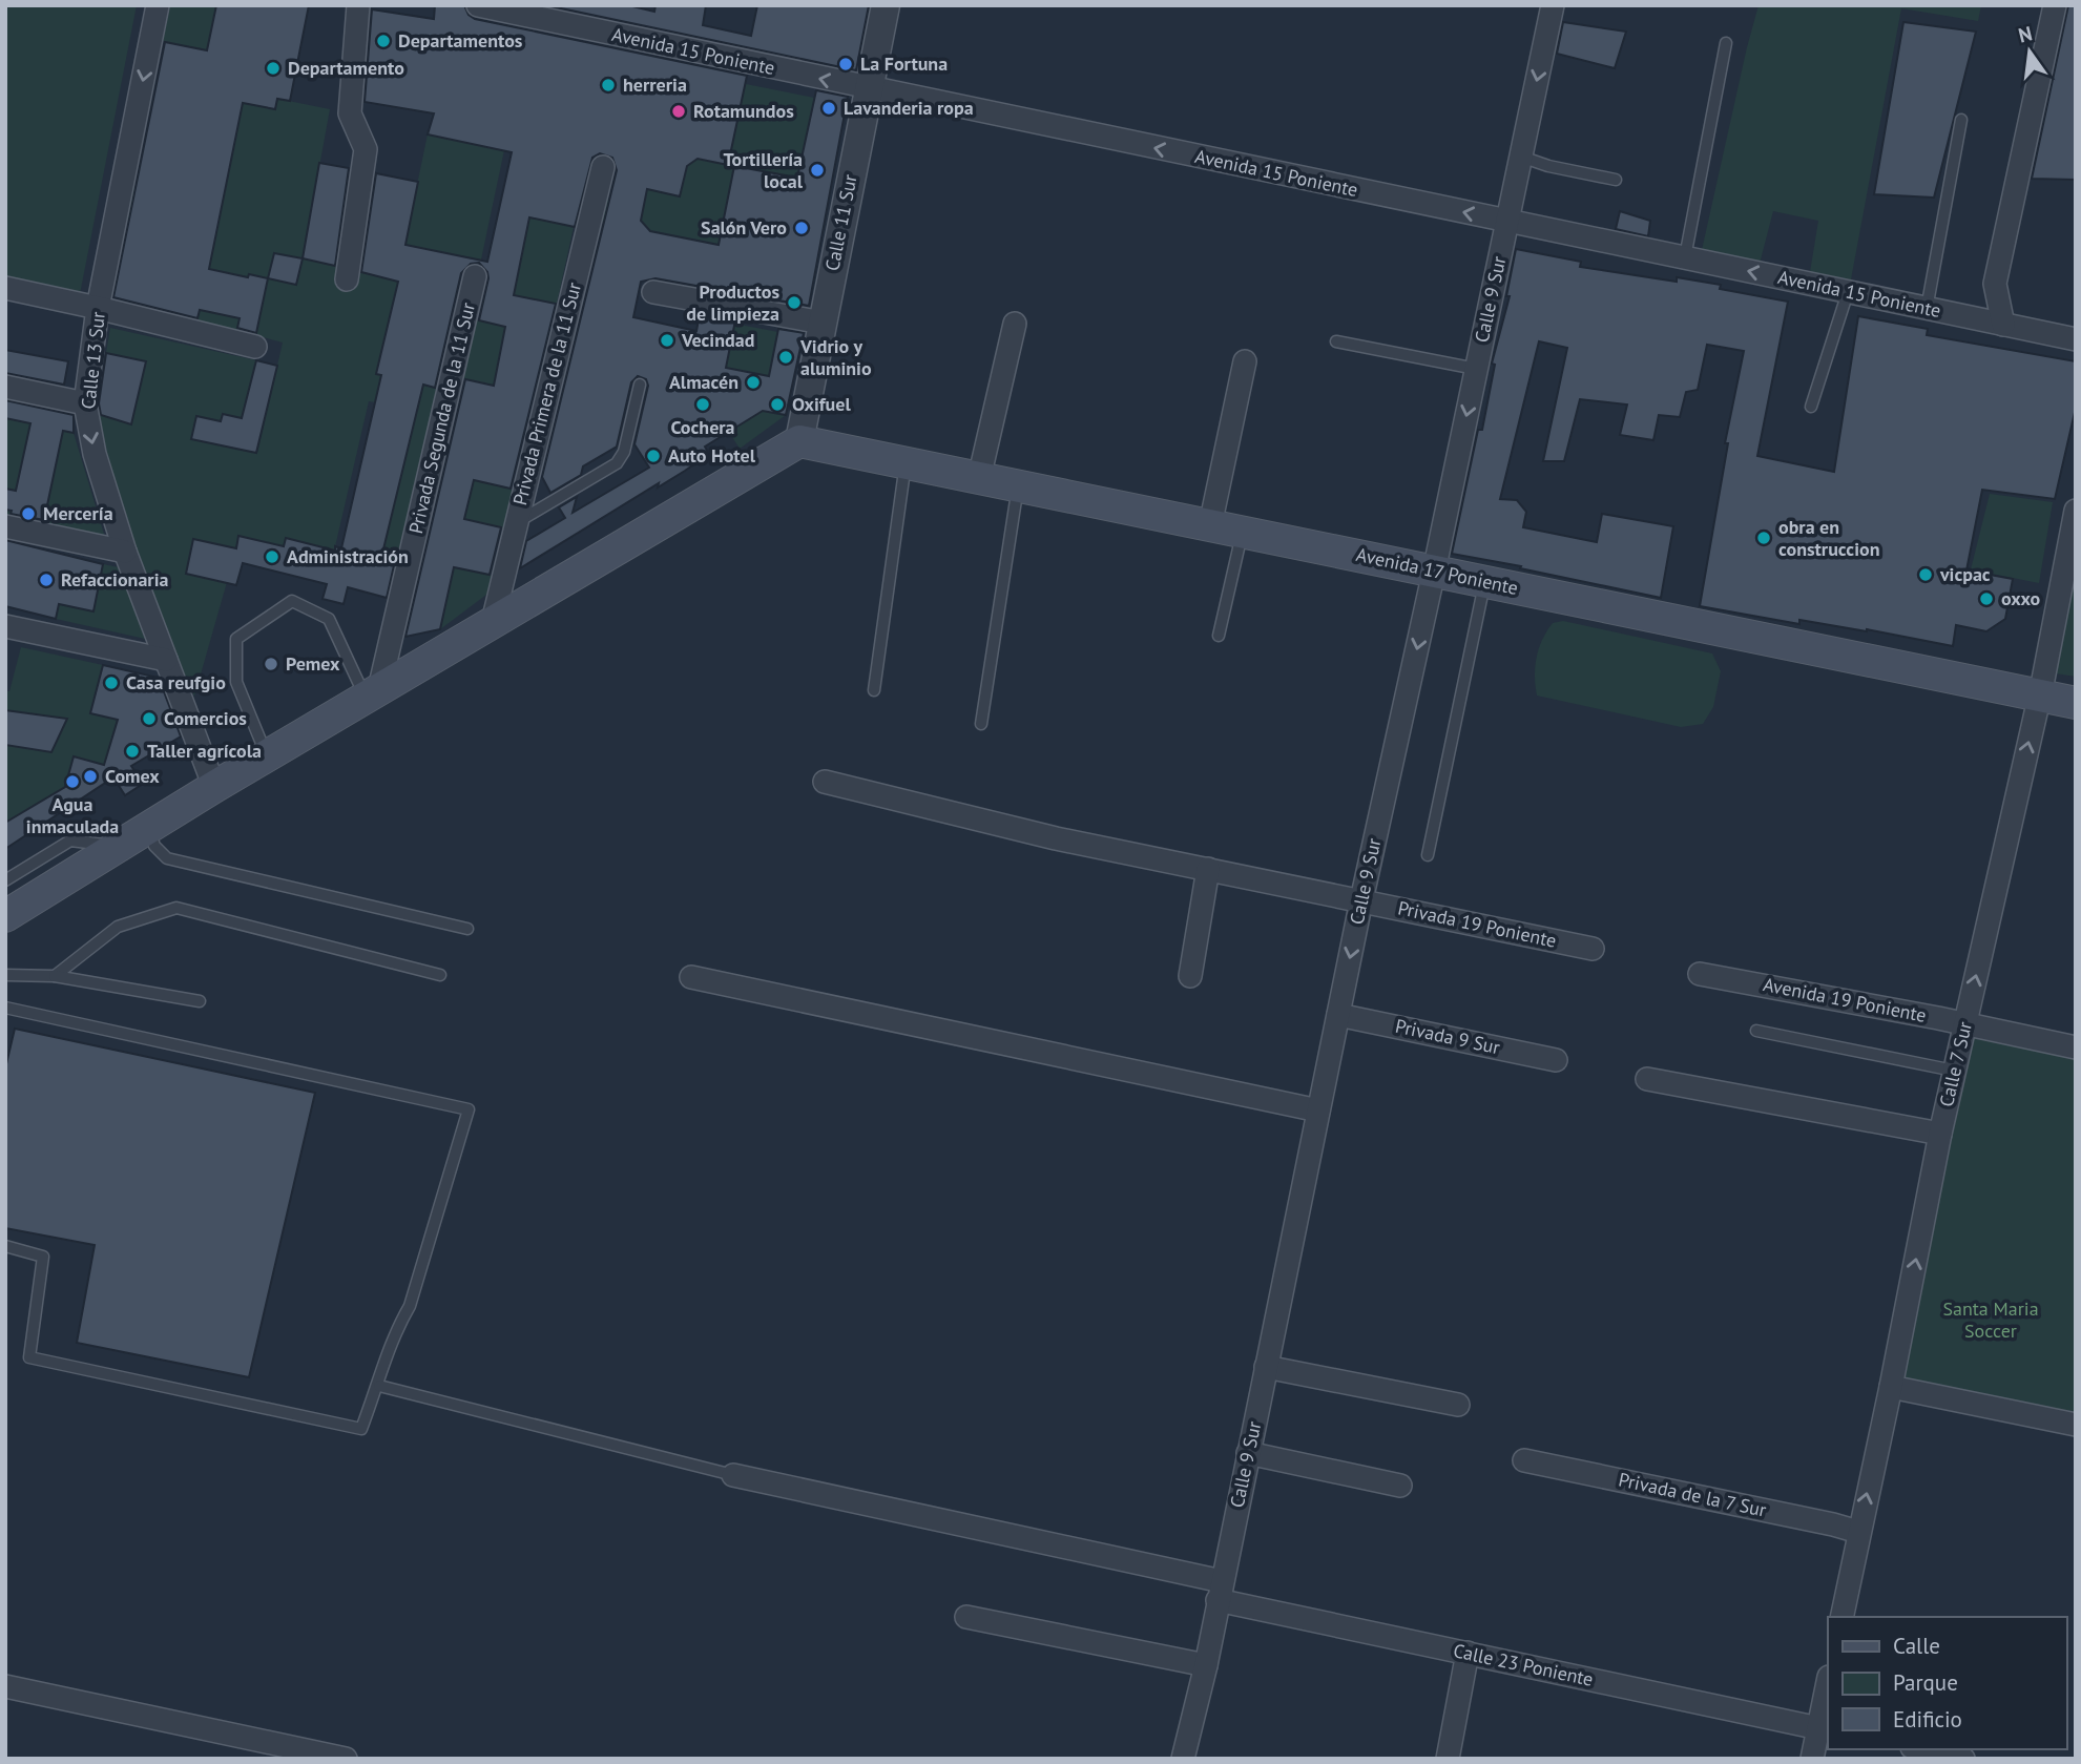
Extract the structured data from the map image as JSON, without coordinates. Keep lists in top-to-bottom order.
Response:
{
  "streets": {
    "main road": ["Avenida 17 Poniente"],
    "street": [
      "Avenida 15 Poniente",
      "Calle 11 Sur",
      "Calle 9 Sur",
      "Calle 13 Sur",
      "Privada Primera de la 11 Sur",
      "Privada Segunda de la 11 Sur",
      "Privada 19 Poniente",
      "Avenida 19 Poniente",
      "Privada 9 Sur",
      "Calle 7 Sur",
      "Privada de la 7 Sur",
      "Calle 23 Poniente"
    ]
  },
  "crossings": [
    ["Avenida 15 Poniente", "Calle 11 Sur"],
    ["Avenida 15 Poniente", "Calle 9 Sur"],
    ["Calle 11 Sur", "Avenida 17 Poniente"],
    ["Calle 9 Sur", "Avenida 17 Poniente"],
    ["Calle 9 Sur", "Privada 19 Poniente"],
    ["Calle 9 Sur", "Privada 9 Sur"],
    ["Calle 9 Sur", "Calle 23 Poniente"],
    ["Avenida 17 Poniente", "Calle 7 Sur"],
    ["Avenida 19 Poniente", "Calle 7 Sur"],
    ["Calle 7 Sur", "Privada de la 7 Sur"]
  ],
  "one_way": [
    "Avenida 15 Poniente",
    "Calle 9 Sur",
    "Calle 13 Sur",
    "Calle 7 Sur"
  ],
  "parks": ["Santa Maria Soccer"],
  "places": [
    "Departamentos",
    "La Fortuna",
    "Departamento",
    "herreria",
    "Lavanderia ropa",
    "Rotamundos",
    "Tortillería local",
    "Salón Vero",
    "Productos de limpieza",
    "Vecindad",
    "Vidrio y aluminio",
    "Almacén",
    "Cochera",
    "Oxifuel",
    "Auto Hotel",
    "Mercería",
    "obra en construccion",
    "Administración",
    "vicpac",
    "Refaccionaria",
    "oxxo",
    "Pemex",
    "Casa reufgio",
    "Comercios",
    "Taller agrícola",
    "Comex",
    "Agua inmaculada"
  ],
  "legend": ["Calle", "Parque", "Edificio"],
  "north": "top"
}
